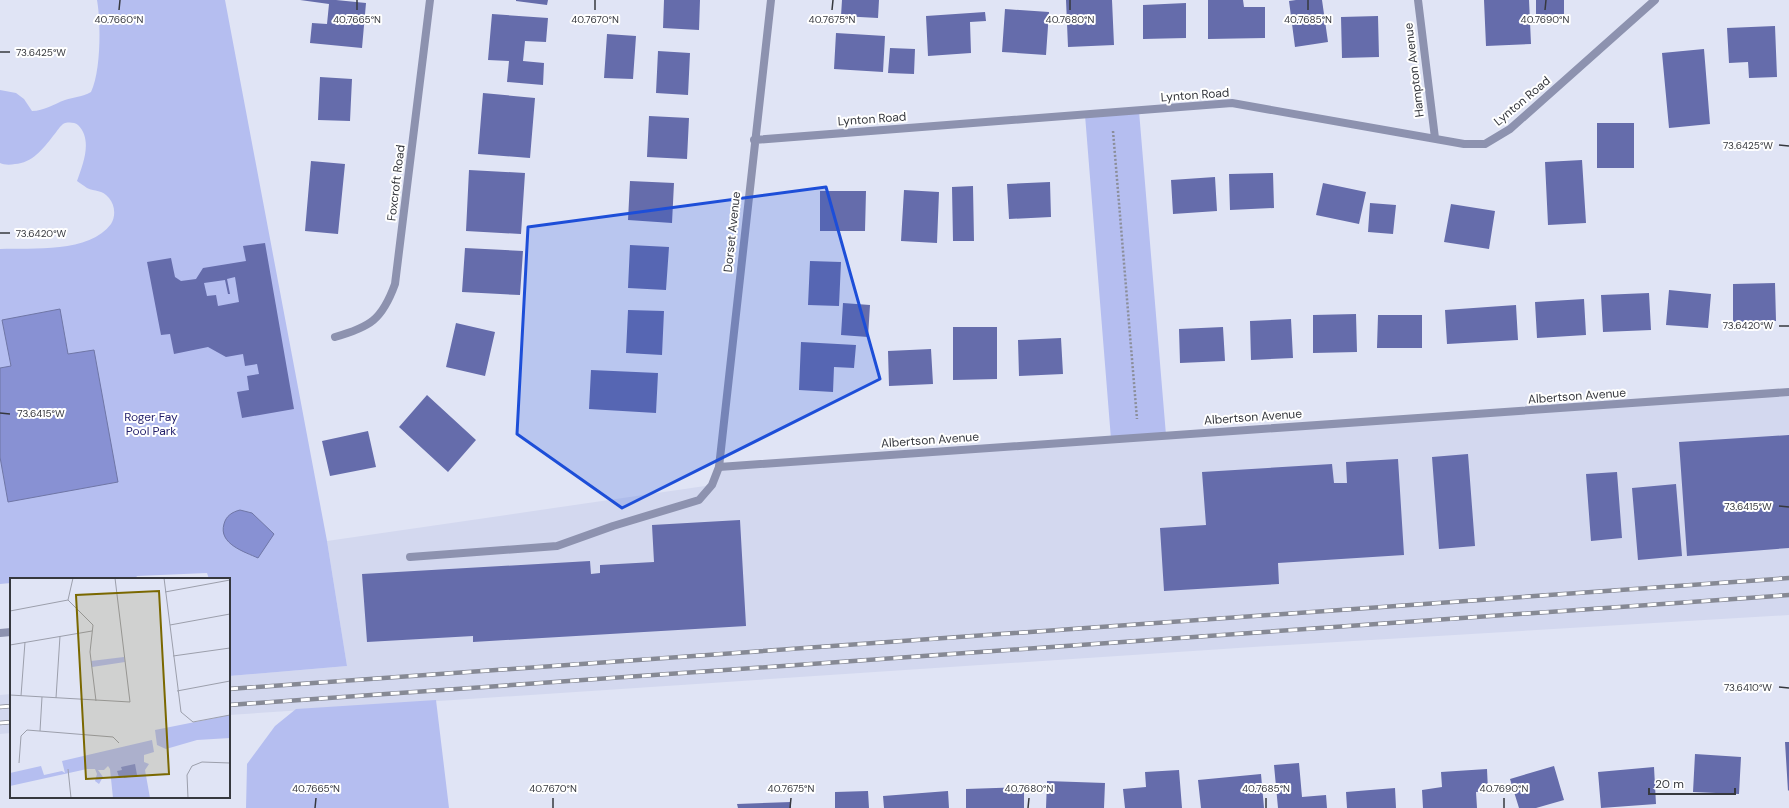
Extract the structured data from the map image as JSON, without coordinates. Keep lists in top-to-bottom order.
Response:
{
  "streets": {
    "street": [
      "Hampton Avenue",
      "Lynton Road",
      "Foxcroft Road",
      "Dorset Avenue",
      "Albertson Avenue"
    ]
  },
  "crossings": [
    ["Hampton Avenue", "Lynton Road"],
    ["Lynton Road", "Dorset Avenue"],
    ["Dorset Avenue", "Albertson Avenue"]
  ],
  "parks": ["Roger Fay Pool Park"],
  "scale_bar": "20 m",
  "coordinates": [
    "40.7660°N",
    "40.7665°N",
    "40.7670°N",
    "40.7675°N",
    "40.7680°N",
    "40.7685°N",
    "40.7690°N",
    "73.6425°W",
    "73.6420°W",
    "73.6415°W",
    "73.6410°W"
  ]
}
